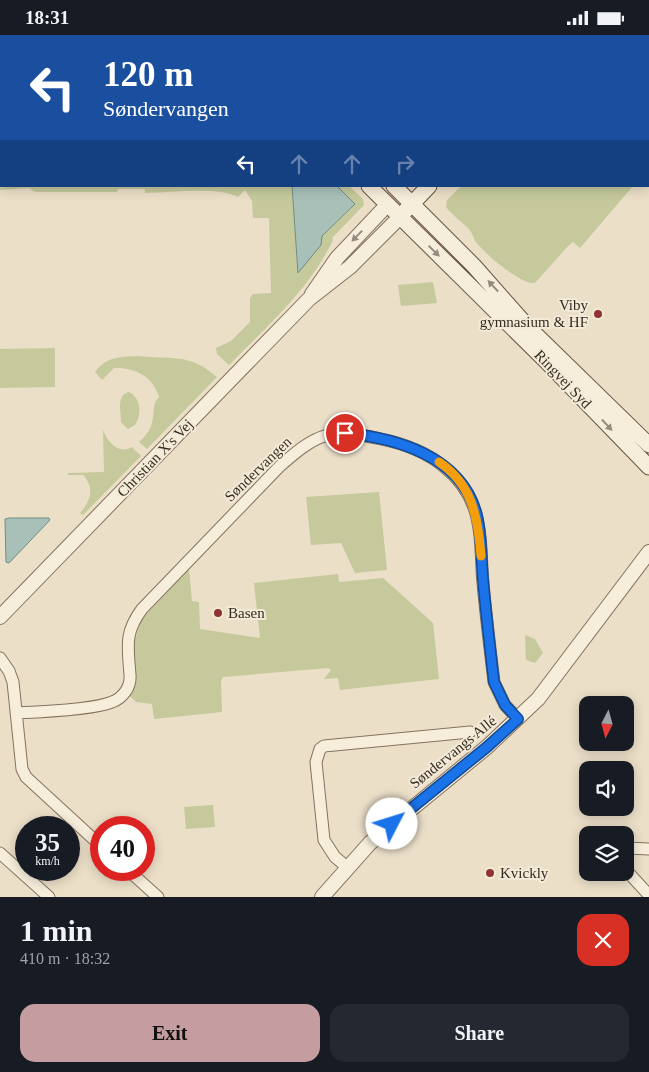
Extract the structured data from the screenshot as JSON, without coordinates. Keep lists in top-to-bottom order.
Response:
{
  "streets": {
    "main road": ["Ringvej Syd", "Christian X's Vej"],
    "street": ["Søndervangen", "Søndervangs Allé"]
  },
  "crossings": [
    ["Ringvej Syd", "Christian X's Vej"],
    ["Søndervangen", "Søndervangs Allé"]
  ],
  "places": ["Viby gymnasium & HF", "Basen", "Kvickly"],
  "north": "bottom",
  "page": {
    "status": "18:31",
    "turn": ["120 m", "Søndervangen"],
    "speed": "35 km/h",
    "limit": "40",
    "heading": ["1 min", "410 m · 18:32"],
    "buttons": ["Exit", "Share"]
  }
}
